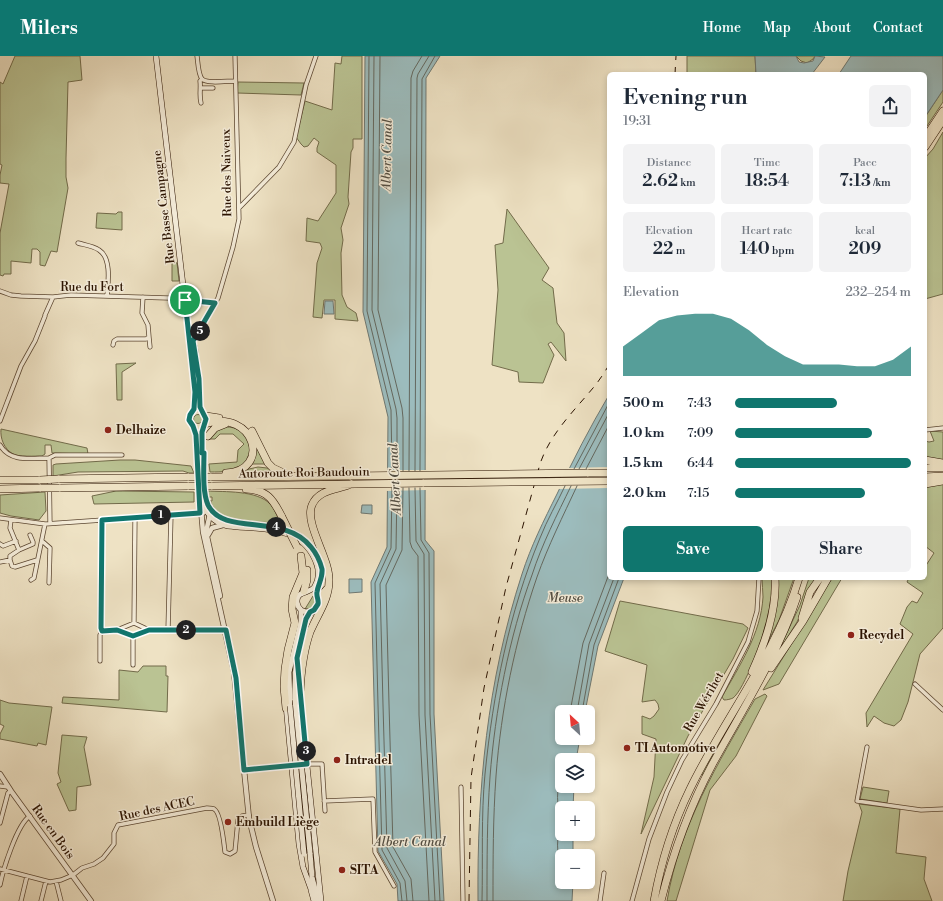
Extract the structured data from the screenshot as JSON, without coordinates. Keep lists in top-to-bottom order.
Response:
{
  "streets": {
    "highway": ["Autoroute Roi Baudouin"],
    "main road": ["Rue Basse Campagne"],
    "street": [
      "Rue des Naiveux",
      "Rue du Fort",
      "Rue Wérihet",
      "Rue des ACEC",
      "Rue en Bois"
    ]
  },
  "crossings": [
    ["Rue des Naiveux", "Rue Basse Campagne"],
    ["Rue Basse Campagne", "Rue du Fort"],
    ["Rue des ACEC", "Rue en Bois"]
  ],
  "water": ["Albert Canal", "Meuse"],
  "places": [
    "Delhaize",
    "Recydel",
    "TI Automotive",
    "Intradel",
    "Embuild Liège",
    "SITA"
  ],
  "north": "top left",
  "page": {
    "header": "Milers",
    "nav": [
      "Home",
      "Map",
      "About",
      "Contact"
    ],
    "heading": ["Evening run", "19:31"],
    "stats": [
      ["Distance", "2.62 km"],
      ["Time", "18:54"],
      ["Pace", "7:13 /km"],
      ["Elevation", "22 m"],
      ["Heart rate", "140 bpm"],
      ["kcal", "209"]
    ],
    "chart": ["Elevation", "232–254 m"],
    "pins": [
      "5",
      "1",
      "4",
      "2",
      "3"
    ],
    "list": [
      {
        "name": "500 m",
        "note": "7:43"
      },
      {
        "name": "1.0 km",
        "note": "7:09"
      },
      {
        "name": "1.5 km",
        "note": "6:44"
      },
      {
        "name": "2.0 km",
        "note": "7:15"
      }
    ],
    "buttons": ["Save", "Share"],
    "map_buttons": ["+", "−"]
  }
}
